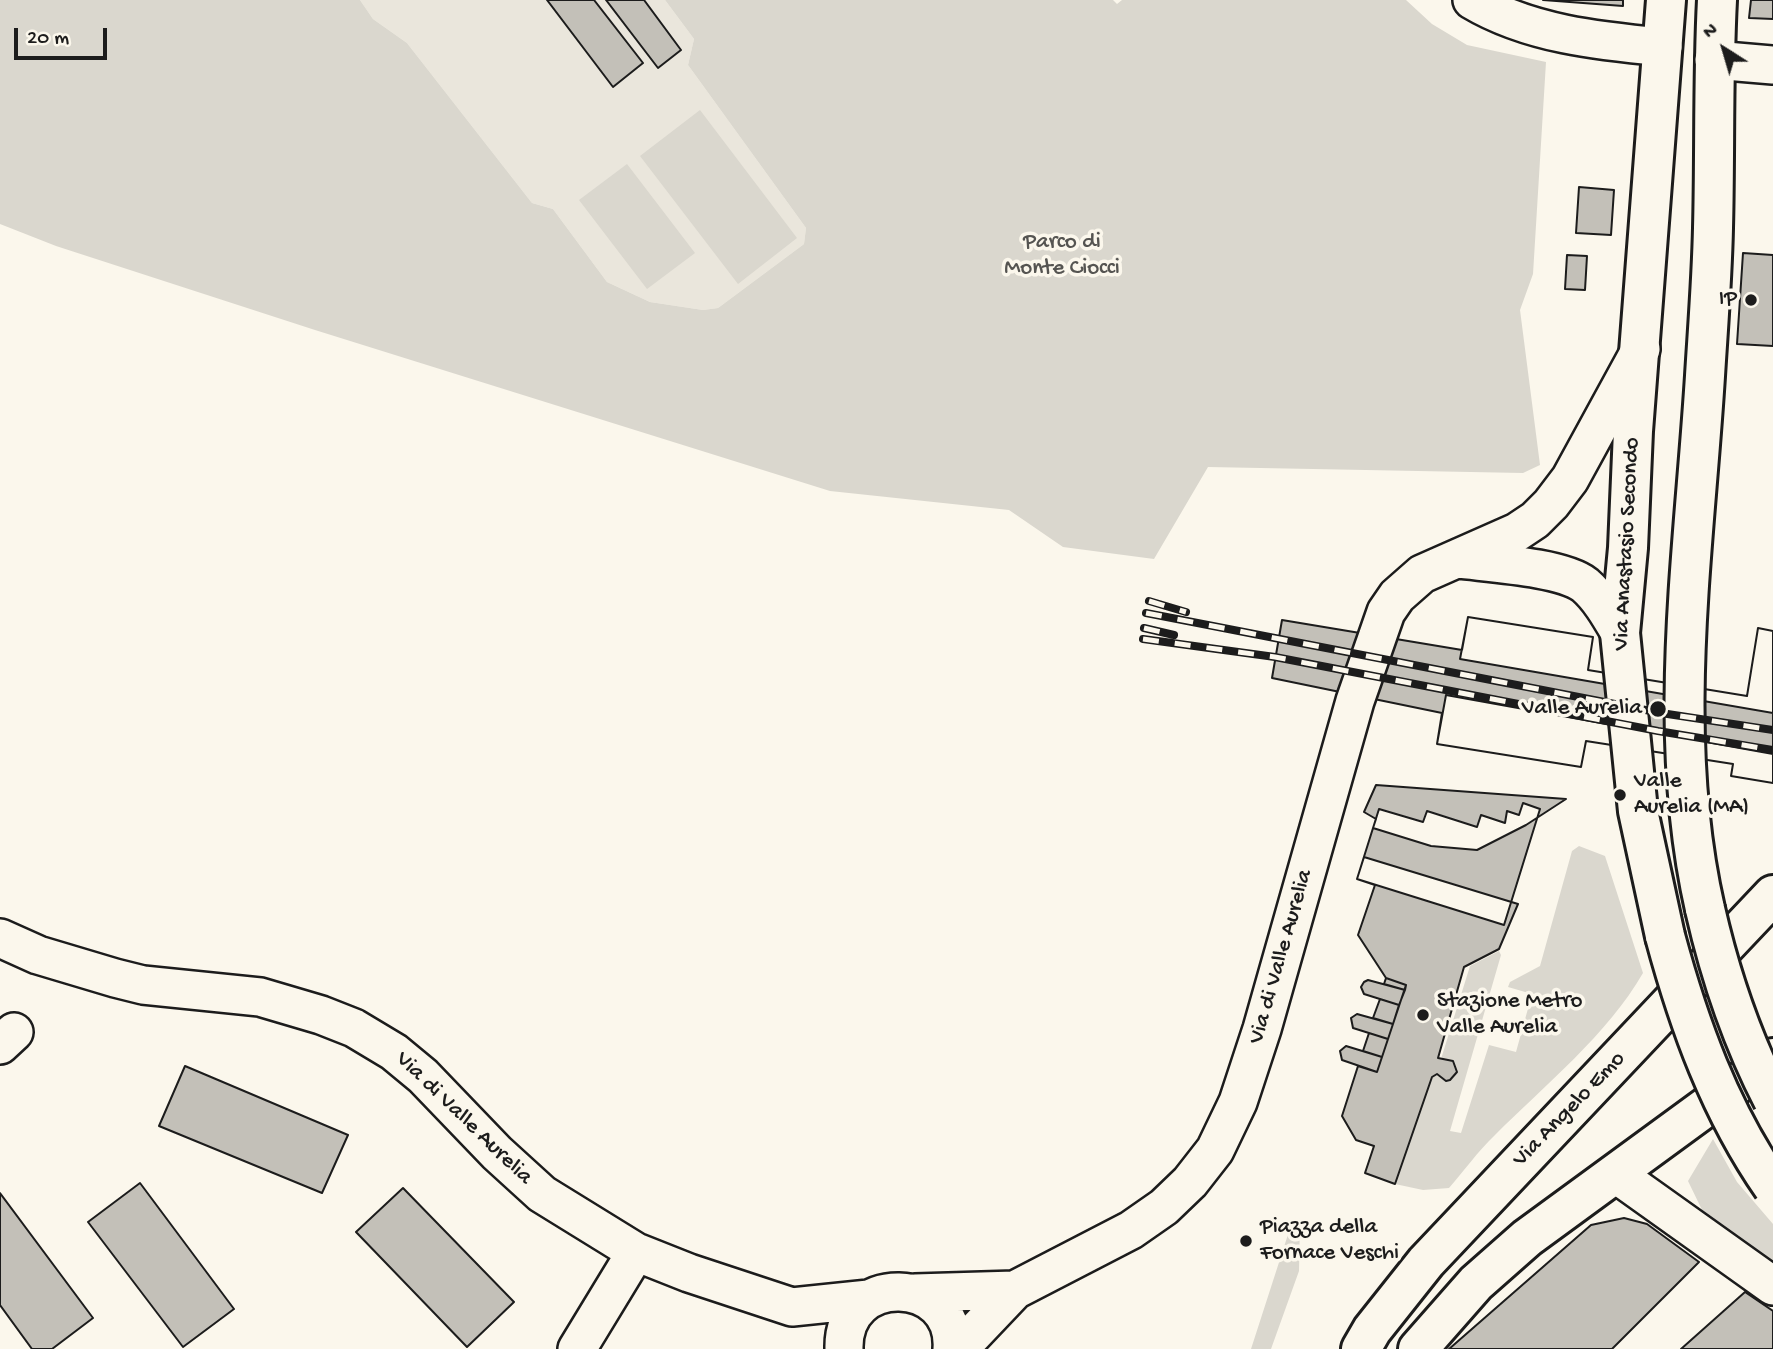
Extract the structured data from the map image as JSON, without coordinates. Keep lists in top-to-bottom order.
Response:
{
  "streets": {
    "main road": ["Via Anastasio Secondo", "Via Angelo Emo"],
    "street": ["Via di Valle Aurelia"]
  },
  "crossings": [
    ["Via Anastasio Secondo", "Via di Valle Aurelia"]
  ],
  "parks": ["Parco di Monte Ciocci"],
  "places": [
    "IP",
    "Valle Aurelia",
    "Valle Aurelia (MA)",
    "Stazione Metro Valle Aurelia",
    "Piazza della Fornace Veschi"
  ],
  "scale_bar": "20 m",
  "north": "top left"
}
